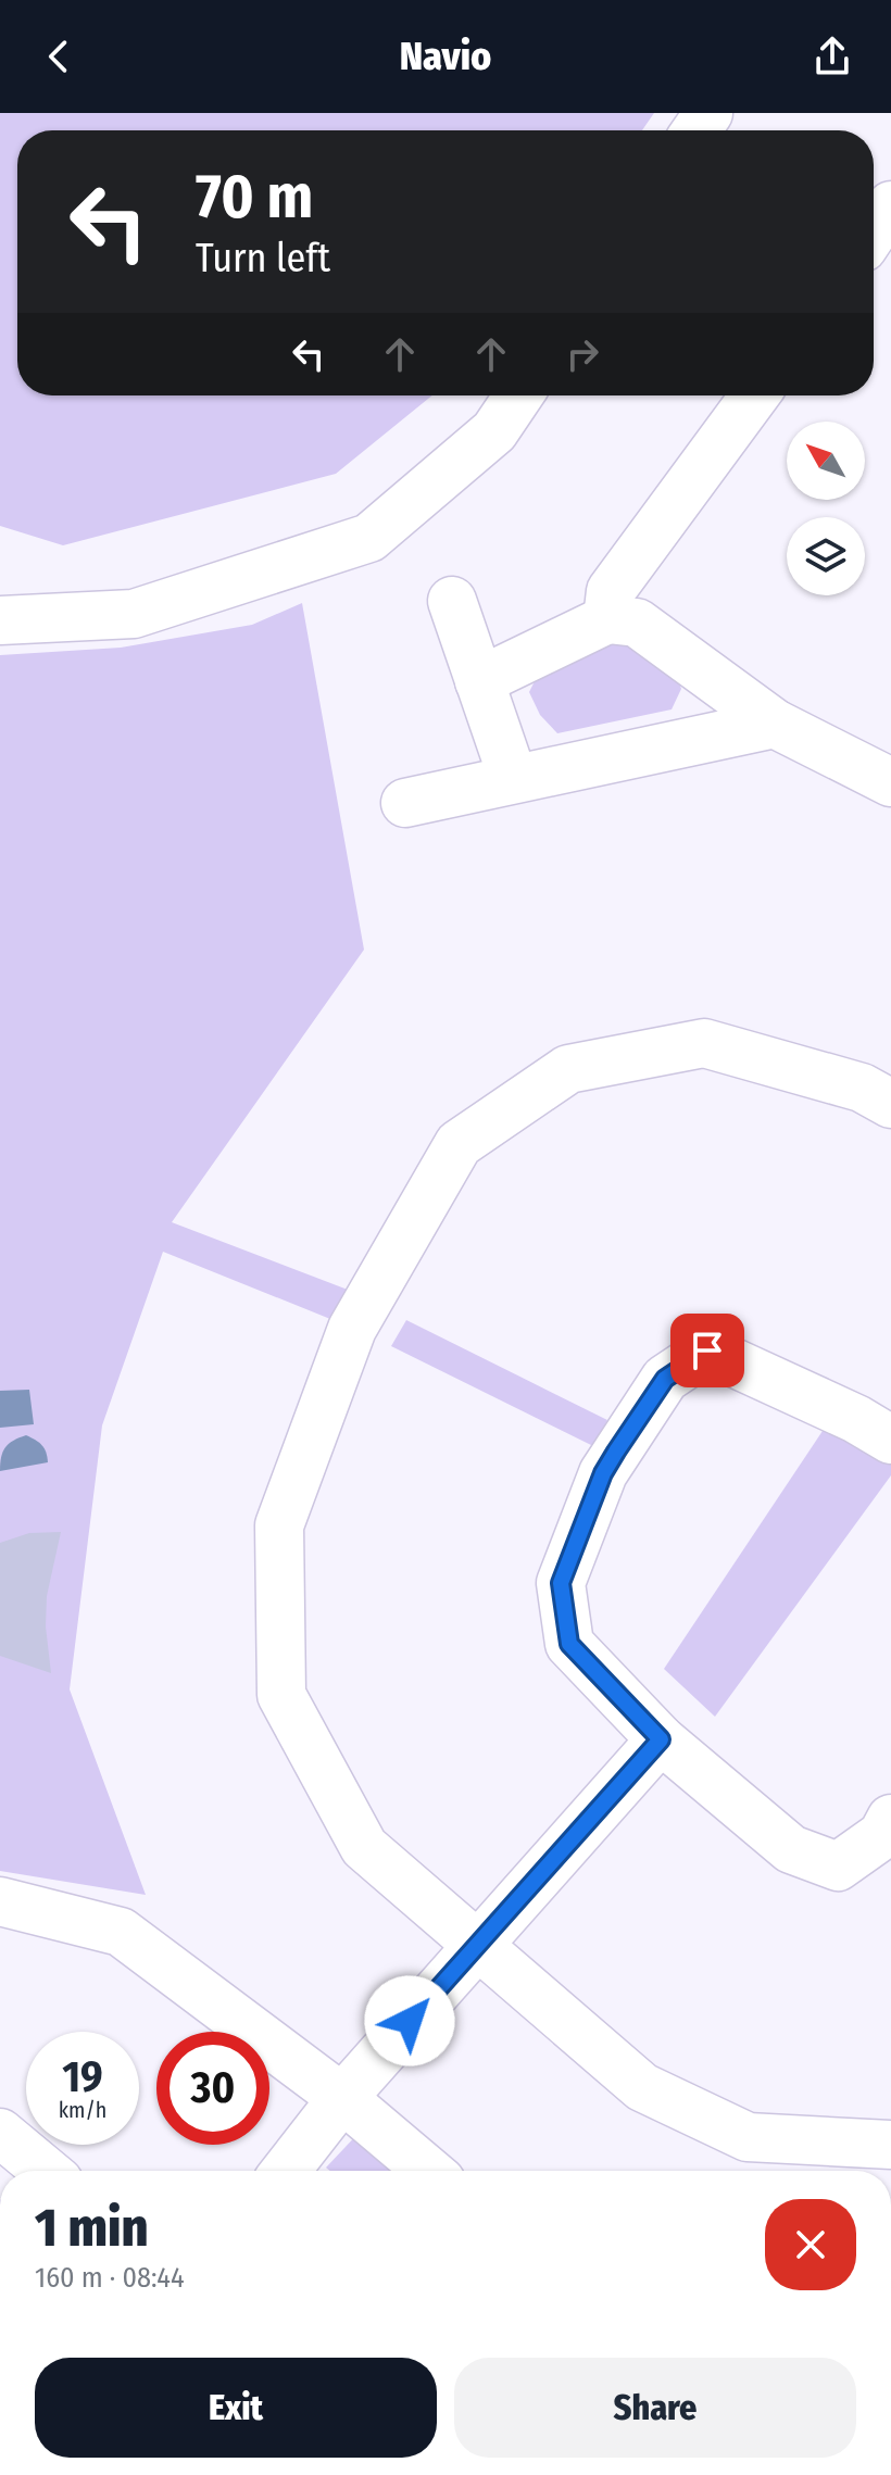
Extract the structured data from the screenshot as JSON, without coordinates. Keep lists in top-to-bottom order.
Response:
{
  "north": "top left",
  "page": {
    "header": "Navio",
    "turn": ["70 m", "Turn left"],
    "speed": "19 km/h",
    "limit": "30",
    "heading": ["1 min", "160 m · 08:44"],
    "buttons": ["Exit", "Share"]
  }
}
